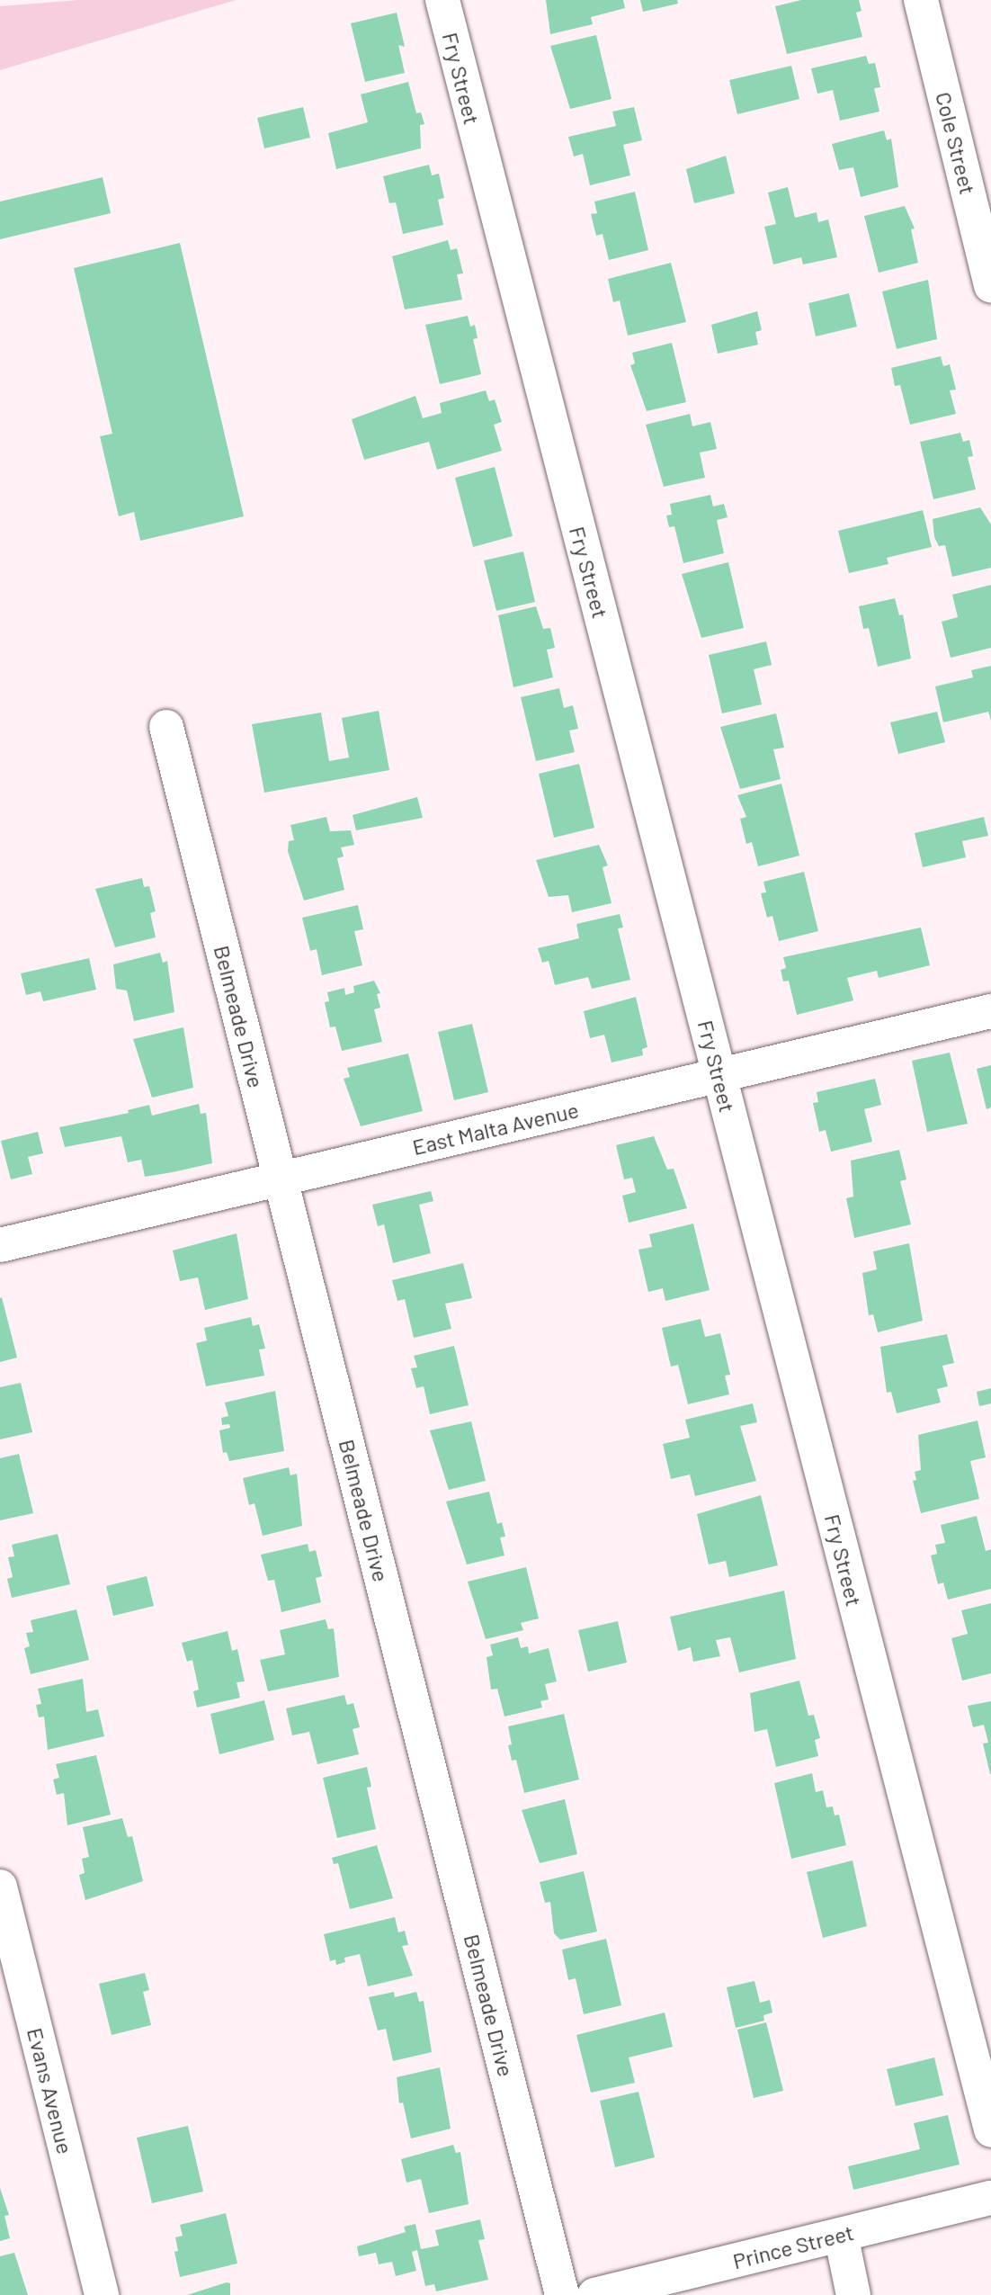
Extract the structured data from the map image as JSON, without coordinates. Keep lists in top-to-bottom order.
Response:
{
  "streets": {
    "street": [
      "Fry Street",
      "Cole Street",
      "Belmeade Drive",
      "East Malta Avenue",
      "Evans Avenue",
      "Prince Street"
    ]
  },
  "crossings": [
    ["Fry Street", "East Malta Avenue"],
    ["Belmeade Drive", "East Malta Avenue"]
  ]
}
